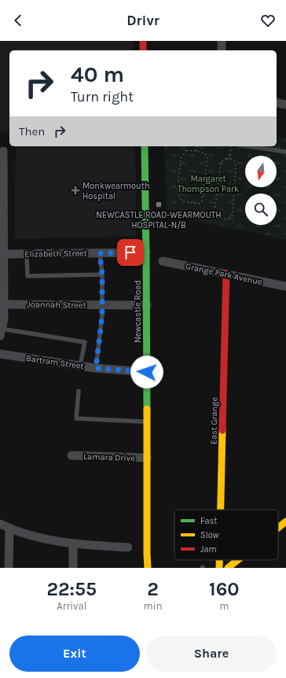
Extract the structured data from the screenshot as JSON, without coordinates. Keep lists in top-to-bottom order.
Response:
{
  "streets": {
    "main road": ["Newcastle Road", "East Grange"],
    "street": [
      "Elizabeth Street",
      "Grange Park Avenue",
      "Joannah Street",
      "Bartram Street",
      "Lamara Drive"
    ]
  },
  "crossings": [
    ["Elizabeth Street", "Newcastle Road"],
    ["Grange Park Avenue", "East Grange"],
    ["Joannah Street", "Newcastle Road"],
    ["Newcastle Road", "Bartram Street"],
    ["Newcastle Road", "Lamara Drive"]
  ],
  "parks": ["Margaret Thompson Park"],
  "places": {
    "health": ["Monkwearmouth Hospital"],
    "transit": ["NEWCASTLE ROAD-WEARMOUTH HOSPITAL-N/B"]
  },
  "legend": ["Fast", "Slow", "Jam"],
  "north": "bottom",
  "page": {
    "header": "Drivr",
    "turn": ["40 m", "Turn right"],
    "then": "Then",
    "eta": [
      "22:55",
      "Arrival",
      "2",
      "min",
      "160",
      "m"
    ],
    "buttons": ["Exit", "Share"]
  }
}
